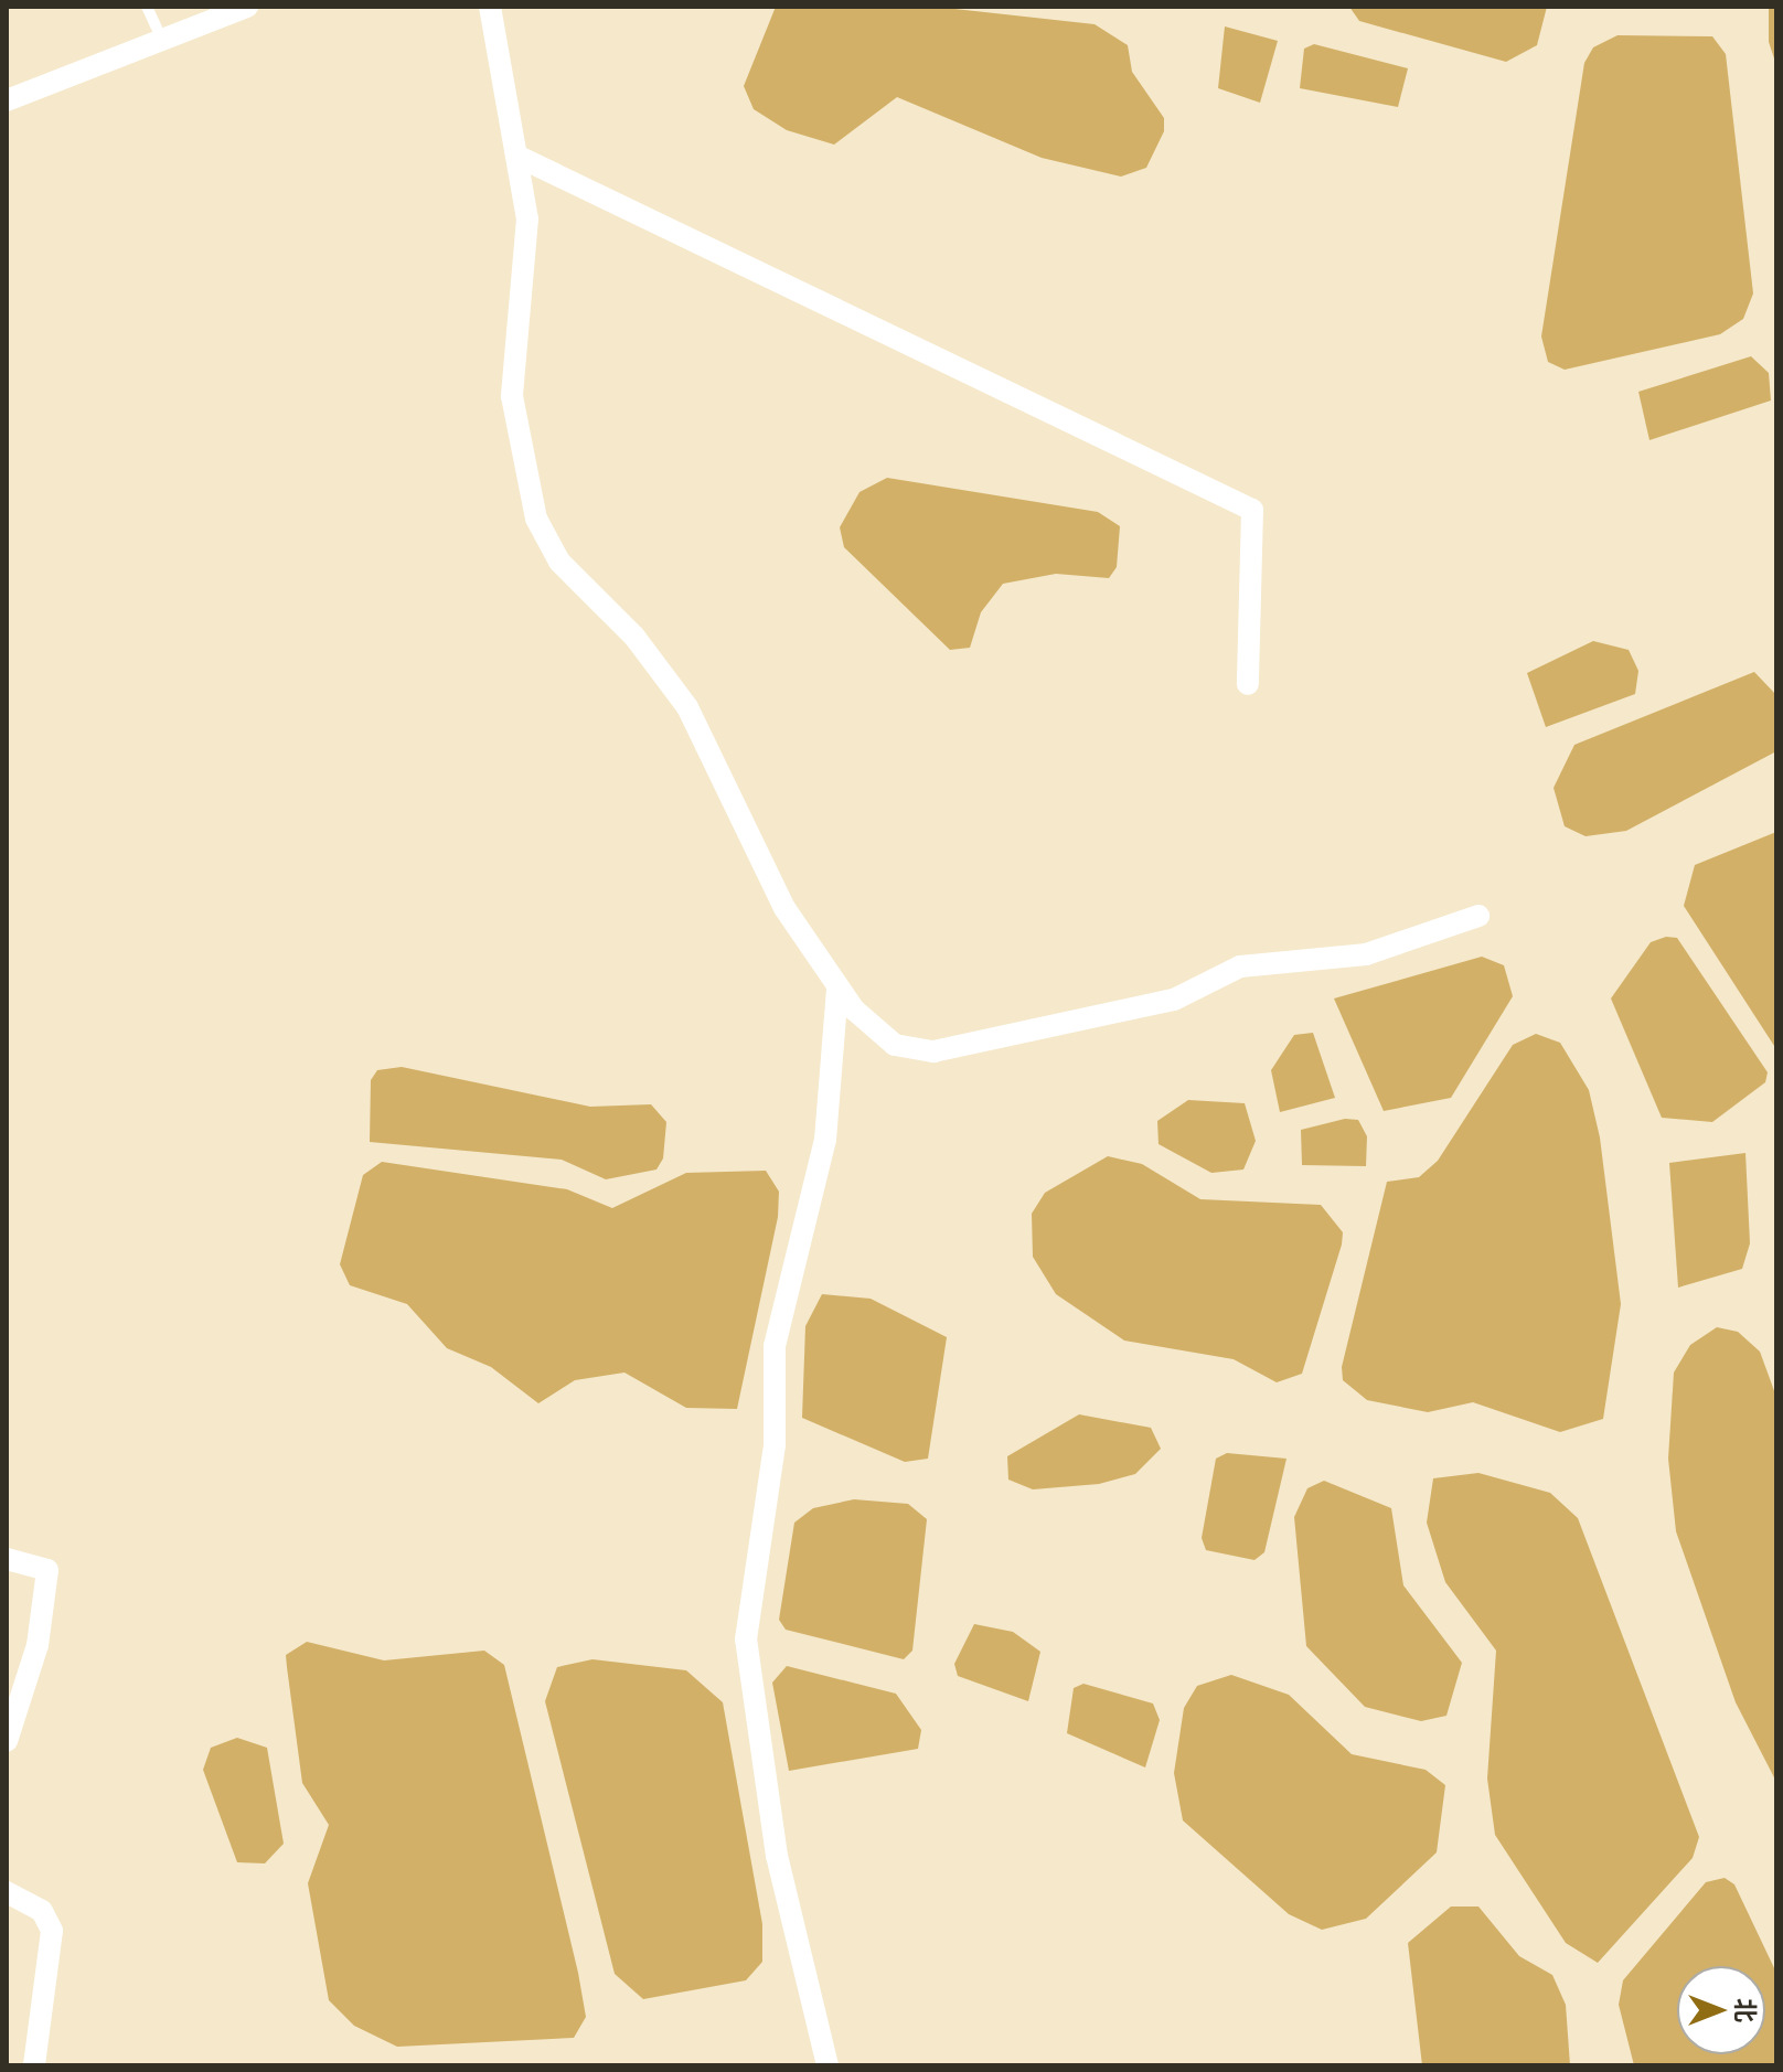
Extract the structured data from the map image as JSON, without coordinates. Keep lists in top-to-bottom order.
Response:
{
  "north": "right"
}
